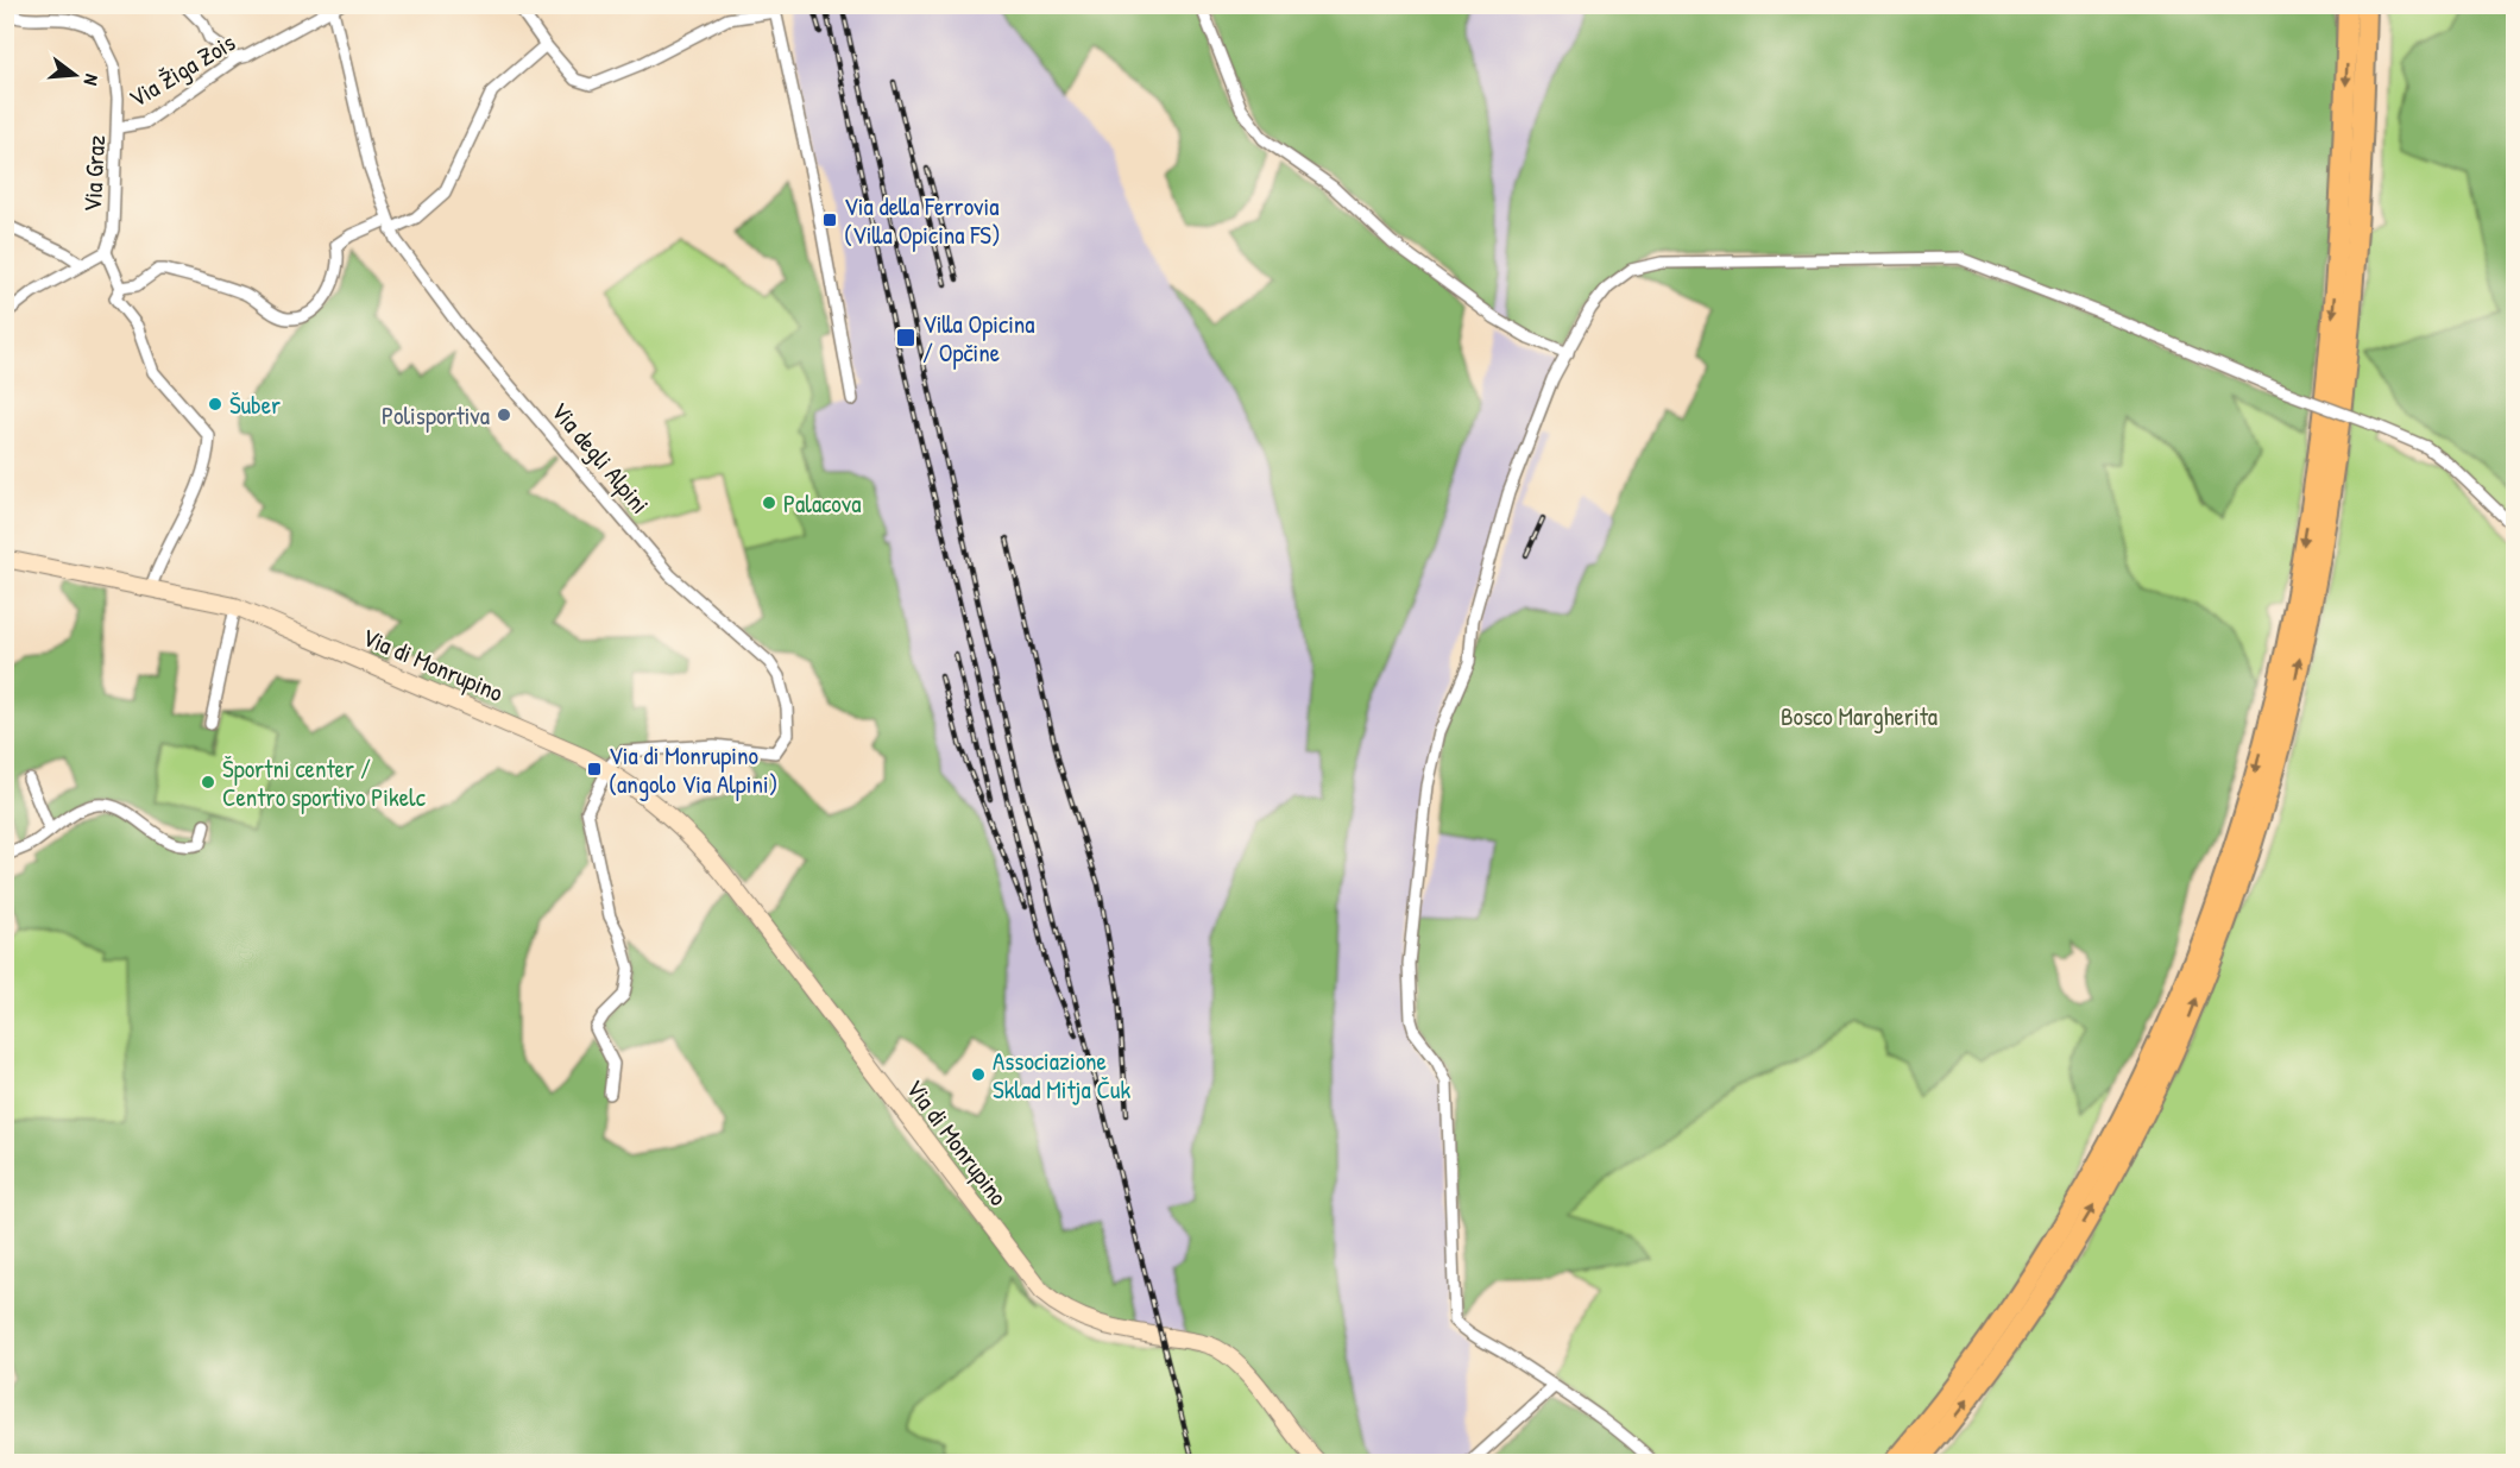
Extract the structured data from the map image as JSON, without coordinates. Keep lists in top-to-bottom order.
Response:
{
  "streets": {
    "main road": ["Via di Monrupino"],
    "street": ["Via Žiga Zois", "Via Graz", "Via degli Alpini"]
  },
  "crossings": [
    ["Via Žiga Zois", "Via Graz"],
    ["Via Žiga Zois", "Via degli Alpini"],
    ["Via degli Alpini", "Via di Monrupino"]
  ],
  "parks": ["Bosco Margherita"],
  "places": {
    "transit": ["Via della Ferrovia (Villa Opicina FS)", "Villa Opicina / Opčine", "Via di Monrupino (angolo Via Alpini)"],
    "other": [
      "Šuber",
      "Polisportiva",
      "Palacova",
      "Športni center / Centro sportivo Pikelc",
      "Associazione Sklad Mitja Čuk"
    ]
  },
  "north": "right"
}
